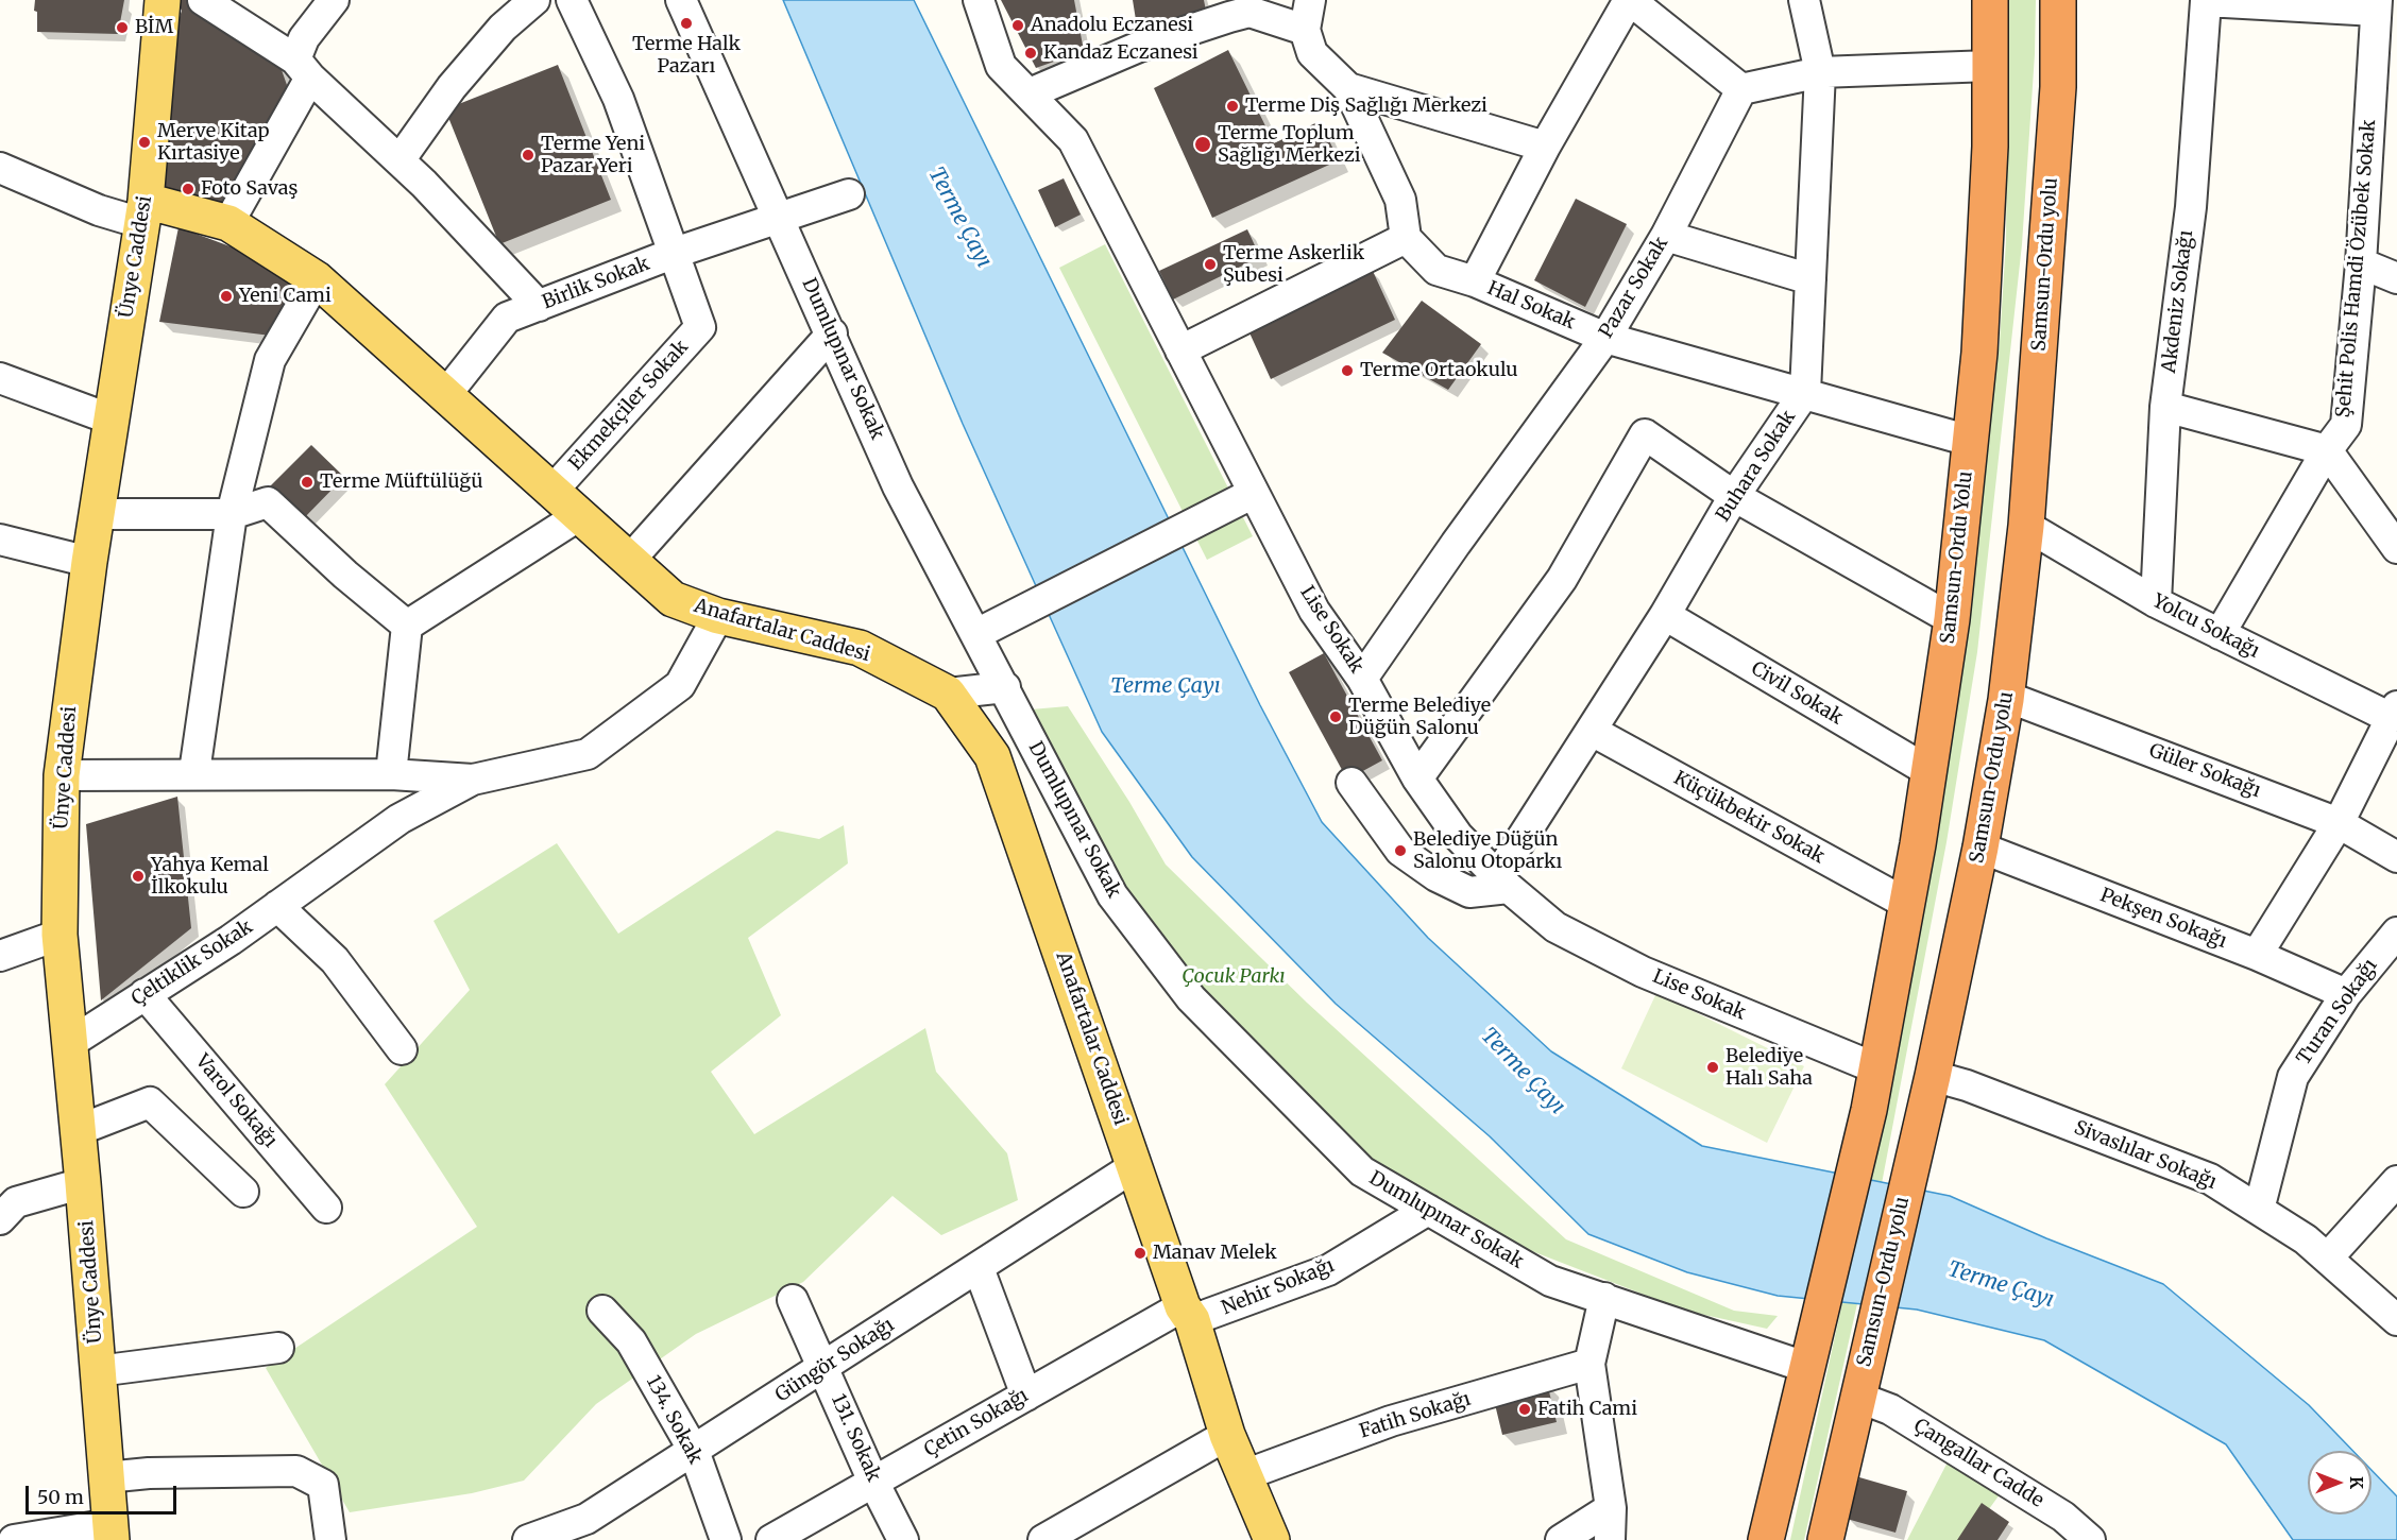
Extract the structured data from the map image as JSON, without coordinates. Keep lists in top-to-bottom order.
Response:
{
  "streets": {
    "highway": ["Samsun-Ordu yolu", "Samsun-Ordu Yolu"],
    "main road": ["Ünye Caddesi", "Anafartalar Caddesi"],
    "street": [
      "Şehit Polis Hamdi Özübek Sokak",
      "Birlik Sokak",
      "Pazar Sokak",
      "Akdeniz Sokağı",
      "Hal Sokak",
      "Dumlupınar Sokak",
      "Ekmekçiler Sokak",
      "Buhara Sokak",
      "Yolcu Sokağı",
      "Lise Sokak",
      "Civil Sokak",
      "Güler Sokağı",
      "Küçükbekir Sokak",
      "Pekşen Sokağı",
      "Çeltiklik Sokak",
      "Turan Sokağı",
      "Varol Sokağı",
      "Sivaslılar Sokağı",
      "Nehir Sokağı",
      "Güngör Sokağı",
      "Fatih Sokağı",
      "134. Sokak",
      "Çetin Sokağı",
      "131. Sokak",
      "Çangallar Cadde"
    ]
  },
  "crossings": [
    ["Ünye Caddesi", "Anafartalar Caddesi"],
    ["Ünye Caddesi", "Çeltiklik Sokak"],
    ["Samsun-Ordu yolu", "Yolcu Sokağı"],
    ["Samsun-Ordu yolu", "Güler Sokağı"],
    ["Samsun-Ordu yolu", "Pekşen Sokağı"],
    ["Samsun-Ordu yolu", "Sivaslılar Sokağı"],
    ["Samsun-Ordu yolu", "Çangallar Cadde"],
    ["Şehit Polis Hamdi Özübek Sokak", "Yolcu Sokağı"],
    ["Birlik Sokak", "Dumlupınar Sokak"],
    ["Birlik Sokak", "Ekmekçiler Sokak"],
    ["Birlik Sokak", "Anafartalar Caddesi"],
    ["Pazar Sokak", "Hal Sokak"],
    ["Pazar Sokak", "Lise Sokak"],
    ["Akdeniz Sokağı", "Yolcu Sokağı"],
    ["Hal Sokak", "Buhara Sokak"],
    ["Hal Sokak", "Samsun-Ordu Yolu"],
    ["Dumlupınar Sokak", "Samsun-Ordu Yolu"],
    ["Dumlupınar Sokak", "Nehir Sokağı"],
    ["Ekmekçiler Sokak", "Anafartalar Caddesi"],
    ["Buhara Sokak", "Lise Sokak"],
    ["Buhara Sokak", "Civil Sokak"],
    ["Buhara Sokak", "Küçükbekir Sokak"],
    ["Samsun-Ordu Yolu", "Lise Sokak"],
    ["Samsun-Ordu Yolu", "Civil Sokak"],
    ["Samsun-Ordu Yolu", "Küçükbekir Sokak"],
    ["Anafartalar Caddesi", "Nehir Sokağı"],
    ["Anafartalar Caddesi", "Güngör Sokağı"],
    ["Anafartalar Caddesi", "Fatih Sokağı"],
    ["Anafartalar Caddesi", "Çetin Sokağı"],
    ["Pekşen Sokağı", "Turan Sokağı"],
    ["Çeltiklik Sokak", "Varol Sokağı"],
    ["Turan Sokağı", "Sivaslılar Sokağı"],
    ["Nehir Sokağı", "Çetin Sokağı"],
    ["Güngör Sokağı", "134. Sokak"],
    ["Güngör Sokağı", "131. Sokak"],
    ["Çetin Sokağı", "131. Sokak"]
  ],
  "water": ["Terme Çayı"],
  "parks": ["Çocuk Parkı"],
  "places": [
    "Terme Halk Pazarı",
    "Anadolu Eczanesi",
    "BİM",
    "Kandaz Eczanesi",
    "Terme Diş Sağlığı Merkezi",
    "Merve Kitap Kırtasiye",
    "Terme Toplum Sağlığı Merkezi",
    "Terme Yeni Pazar Yeri",
    "Foto Savaş",
    "Terme Askerlik Şubesi",
    "Yeni Cami",
    "Terme Ortaokulu",
    "Terme Müftülüğü",
    "Terme Belediye Düğün Salonu",
    "Belediye Düğün Salonu Otoparkı",
    "Yahya Kemal İlkokulu",
    "Belediye Halı Saha",
    "Manav Melek",
    "Fatih Cami"
  ],
  "scale_bar": "50 m",
  "north": "right"
}
